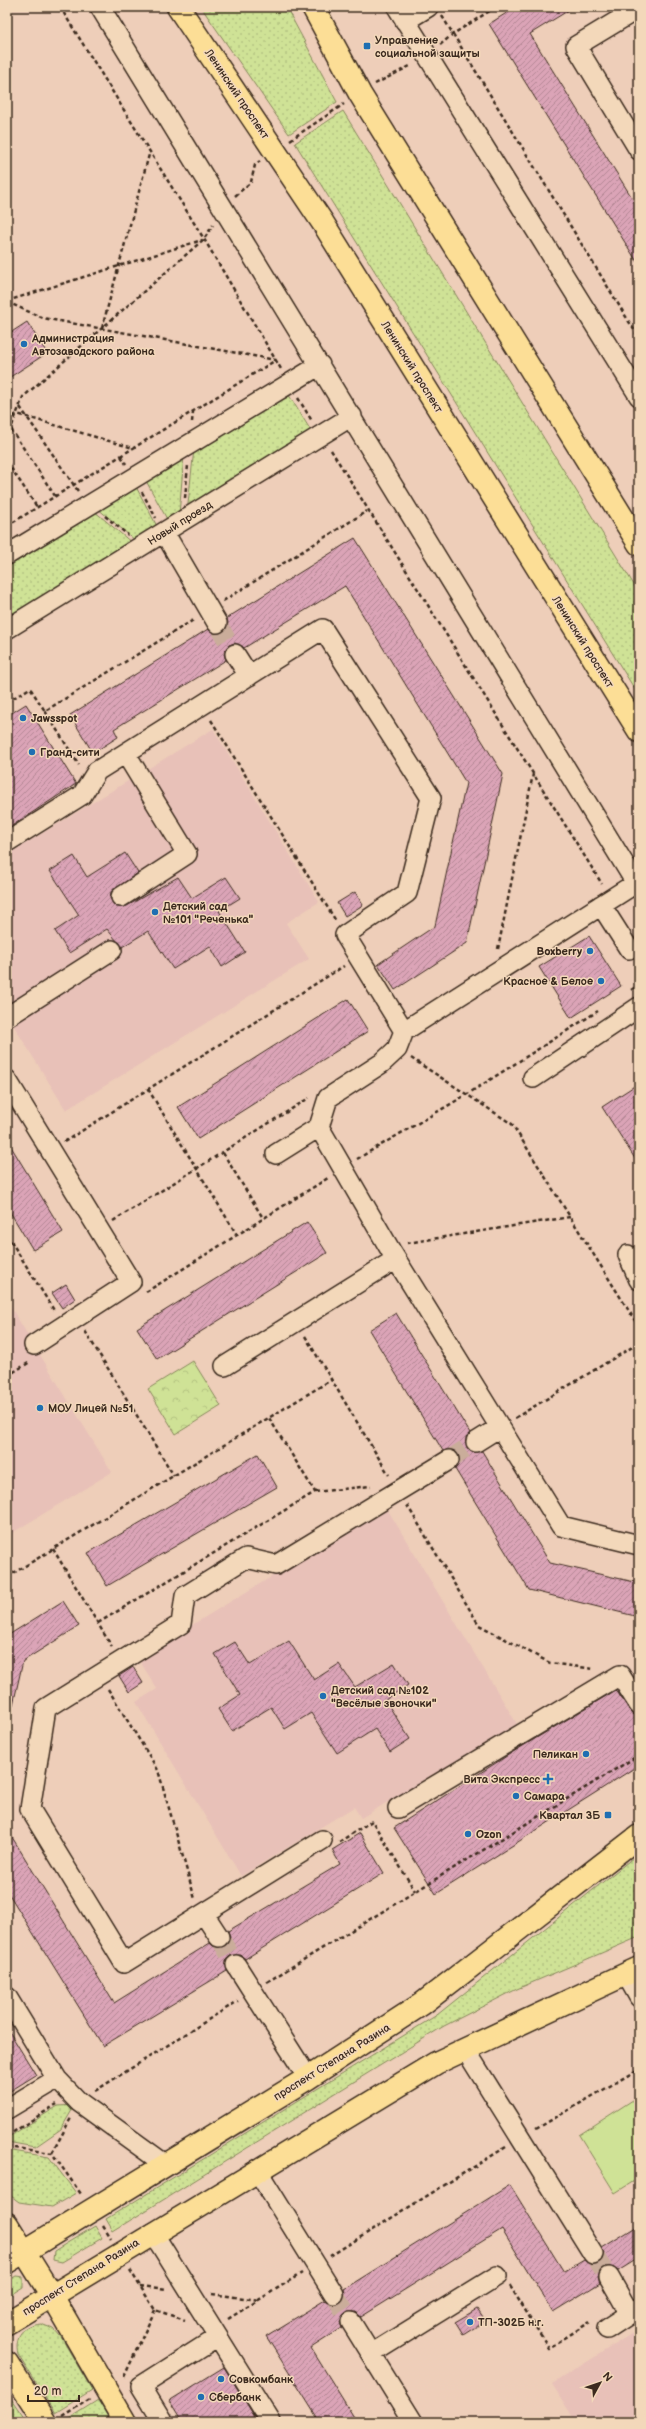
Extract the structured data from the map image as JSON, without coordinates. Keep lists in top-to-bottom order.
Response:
{
  "streets": {
    "main road": ["Ленинский проспект", "проспект Степана Разина"],
    "street": ["Новый проезд"]
  },
  "places": {
    "transit": ["Управление социальной защиты", "Квартал 3Б"],
    "other": [
      "Администрация Автозаводского района",
      "Jawsspot",
      "Гранд-сити",
      "Детский сад №101 \"Реченька\"",
      "Boxberry",
      "Красное & Белое",
      "МОУ Лицей №51",
      "Детский сад №102 \"Весёлые звоночки\"",
      "Пеликан",
      "Самара",
      "Ozon",
      "ТП-302Б н.г.",
      "Совкомбанк",
      "Сбербанк"
    ],
    "health": ["Вита Экспресс"]
  },
  "scale_bar": "20 m",
  "north": "top right"
}
